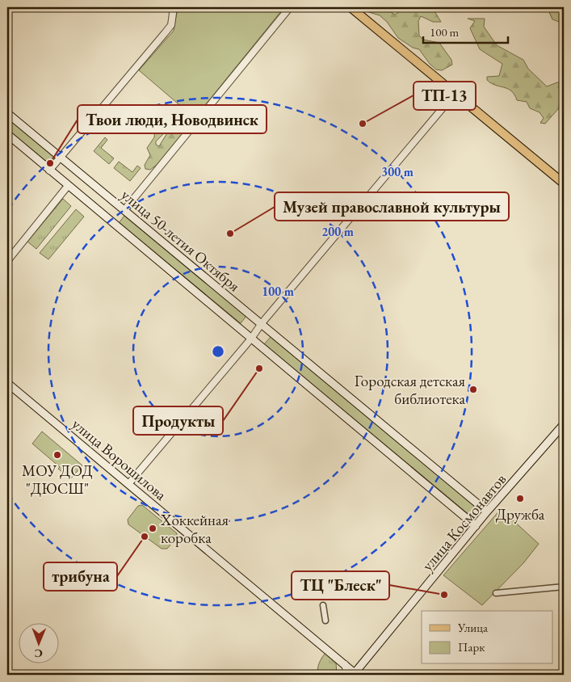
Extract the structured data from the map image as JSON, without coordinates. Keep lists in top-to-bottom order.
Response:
{
  "streets": {
    "main road": ["улица 50-летия Октября", "улица Ворошилова", "улица Космонавтов"]
  },
  "crossings": [
    ["улица 50-летия Октября", "улица Космонавтов"],
    ["улица Ворошилова", "улица Космонавтов"]
  ],
  "places": [
    "ТП-13",
    "Твои люди, Новодвинск",
    "Музей православной культуры",
    "Продукты",
    "Городская детская библиотека",
    "МОУ ДОД \"ДЮСШ\"",
    "Дружба",
    "Хоккейная коробка",
    "трибуна",
    "ТЦ \"Блеск\""
  ],
  "legend": ["Улица", "Парк"],
  "scale_bar": "100 m",
  "north": "bottom",
  "rings": ["300 m", "200 m", "100 m"]
}
